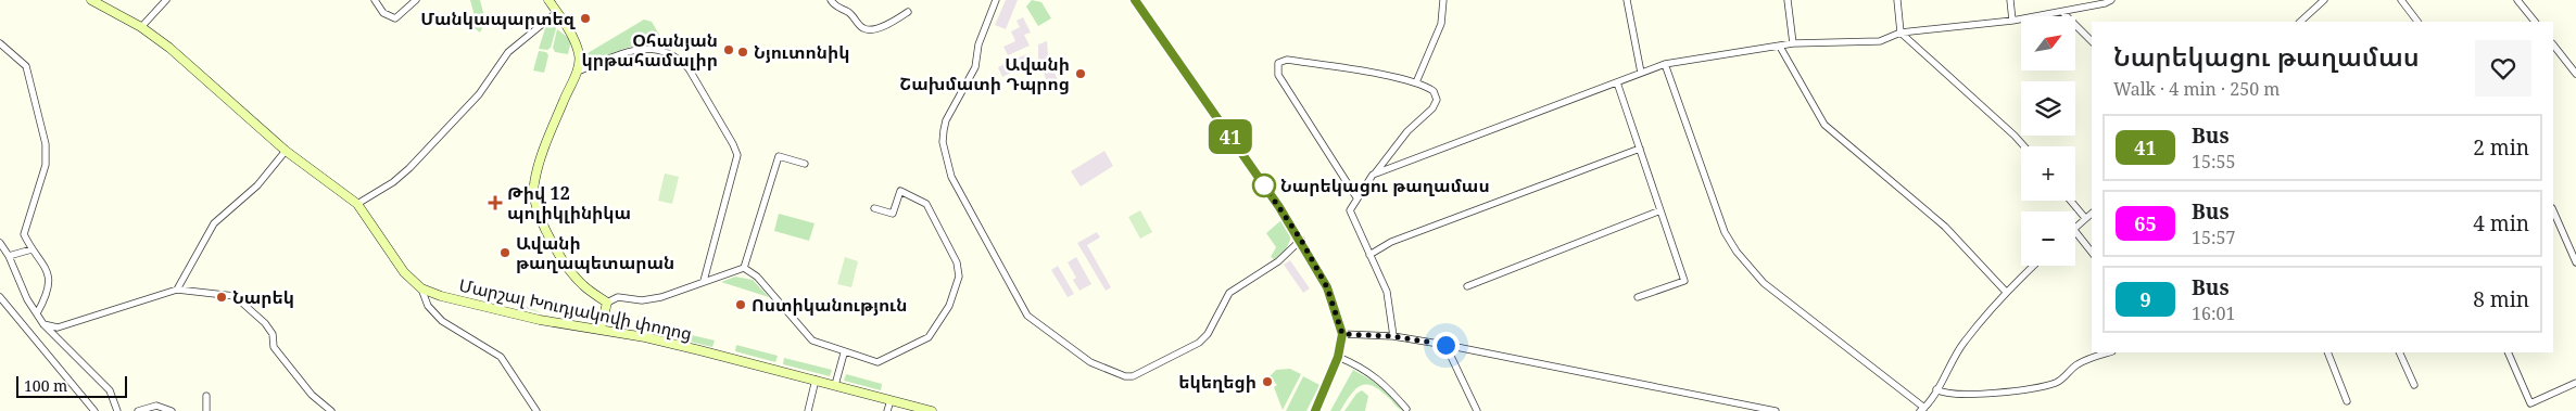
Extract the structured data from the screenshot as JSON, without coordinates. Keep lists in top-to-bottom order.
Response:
{
  "streets": {
    "street": ["Մարշալ Խուդյակովի փողոց"]
  },
  "places": {
    "other": [
      "Մանկապարտեզ",
      "Օհանյան կրթահամալիր",
      "Նյուտոնիկ",
      "Ավանի Շախմատի Դպրոց",
      "Նարեկացու թաղամաս",
      "Ավանի թաղապետարան",
      "Նարեկ",
      "Ոստիկանություն",
      "եկեղեցի"
    ],
    "health": ["Թիվ 12 պոլիկլինիկա"]
  },
  "lines": ["bus line 41"],
  "scale_bar": "100 m",
  "north": "top right",
  "page": {
    "on_map": "41",
    "map_buttons": ["+", "−"],
    "heading": ["Նարեկացու թաղամաս", "Walk · 4 min · 250 m"],
    "list": [
      {
        "mark": "41",
        "name": "Bus",
        "note": "15:55",
        "value": "2 min"
      },
      {
        "mark": "65",
        "name": "Bus",
        "note": "15:57",
        "value": "4 min"
      },
      {
        "mark": "9",
        "name": "Bus",
        "note": "16:01",
        "value": "8 min"
      }
    ],
    "scale": "100 m"
  }
}
